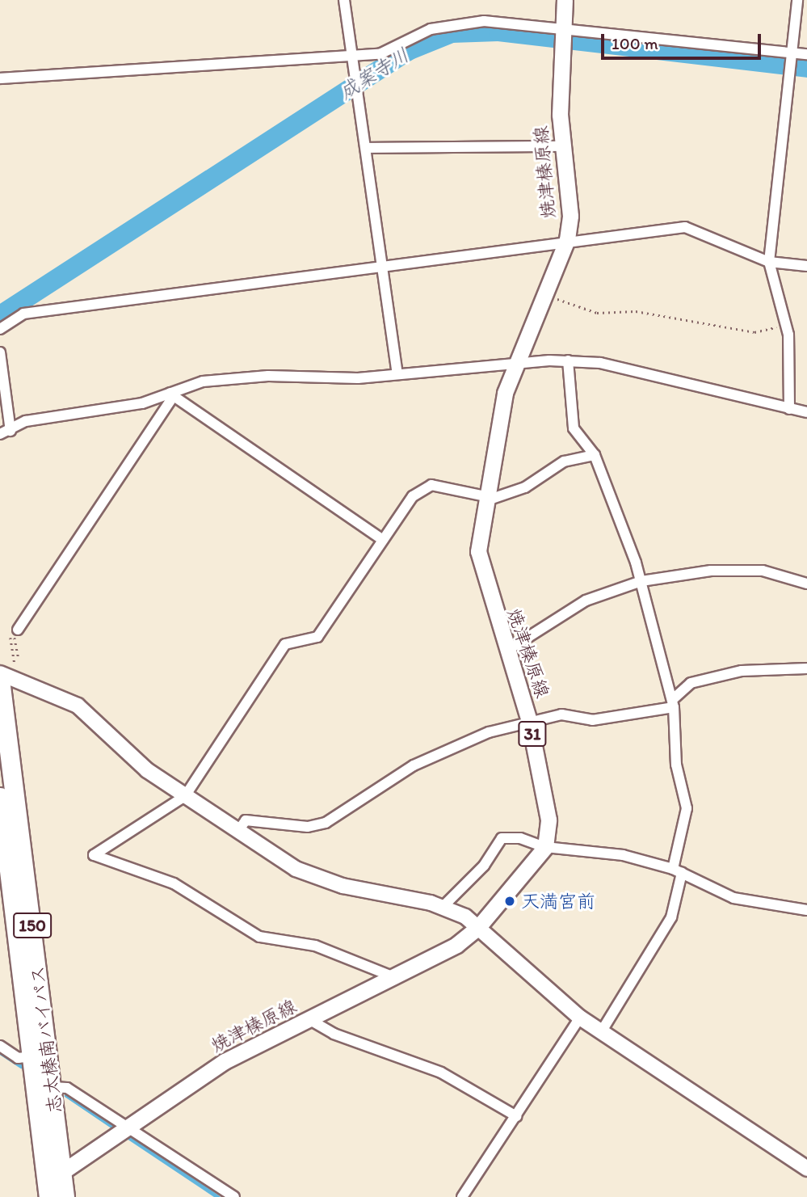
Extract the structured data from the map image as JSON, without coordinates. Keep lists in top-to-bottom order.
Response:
{
  "streets": {
    "highway": ["150", "志太榛南バイパス"],
    "main road": ["焼津榛原線", "31"]
  },
  "crossings": [
    ["焼津榛原線", "志太榛南バイパス"]
  ],
  "water": ["成案寺川"],
  "places": ["天満宮前"],
  "scale_bar": "100 m"
}
